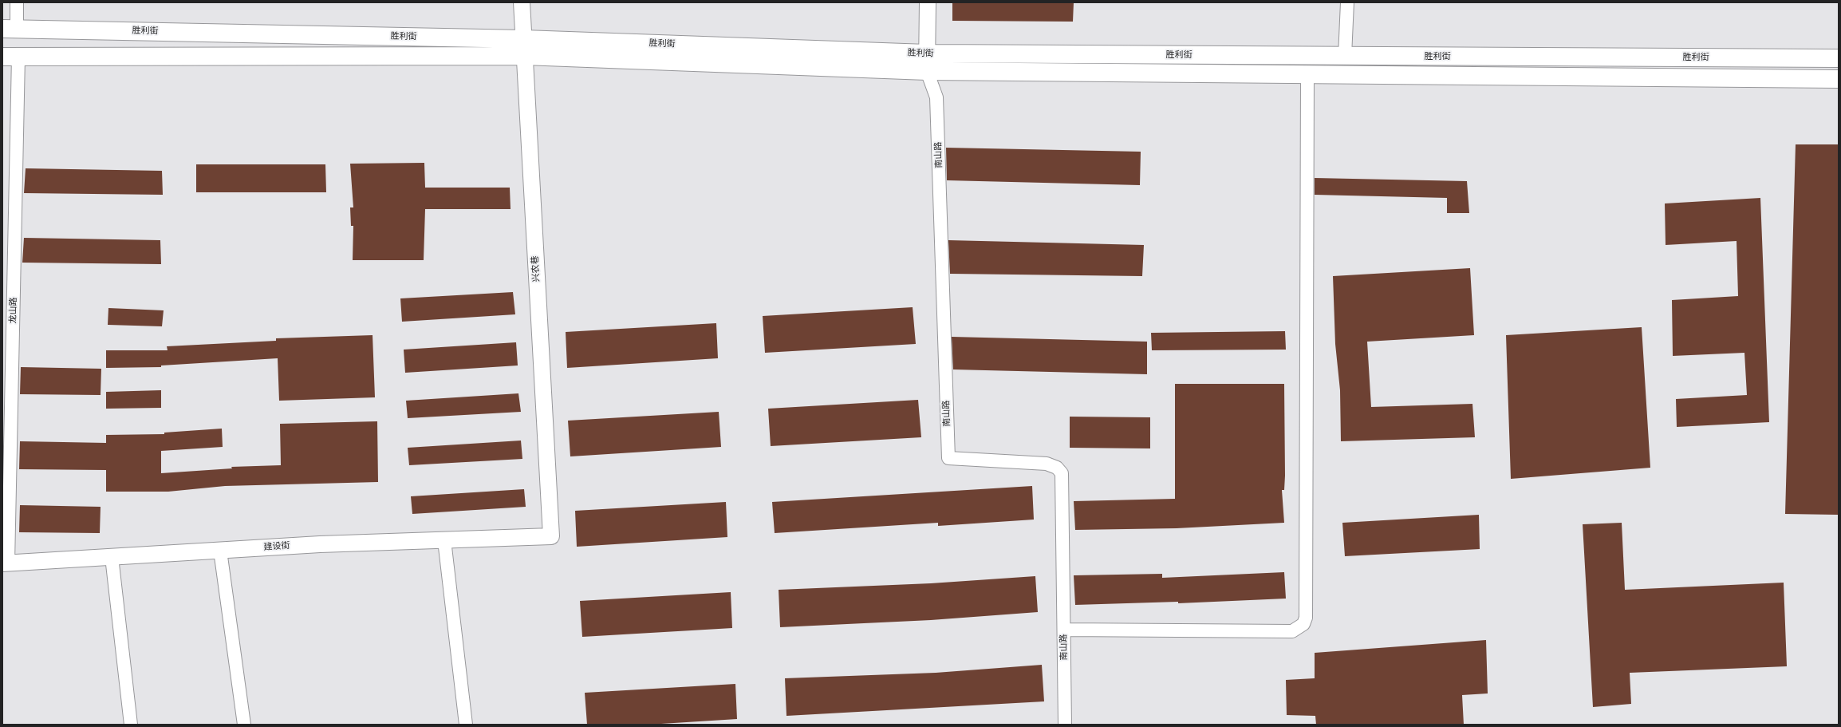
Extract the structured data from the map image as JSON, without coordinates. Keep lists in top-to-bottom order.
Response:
{
  "streets": {
    "main road": ["胜利街"],
    "street": [
      "南山路",
      "兴农巷",
      "龙山路",
      "建设街"
    ]
  },
  "crossings": [
    ["胜利街", "南山路"],
    ["胜利街", "兴农巷"],
    ["胜利街", "龙山路"],
    ["兴农巷", "建设街"],
    ["龙山路", "建设街"]
  ]
}
